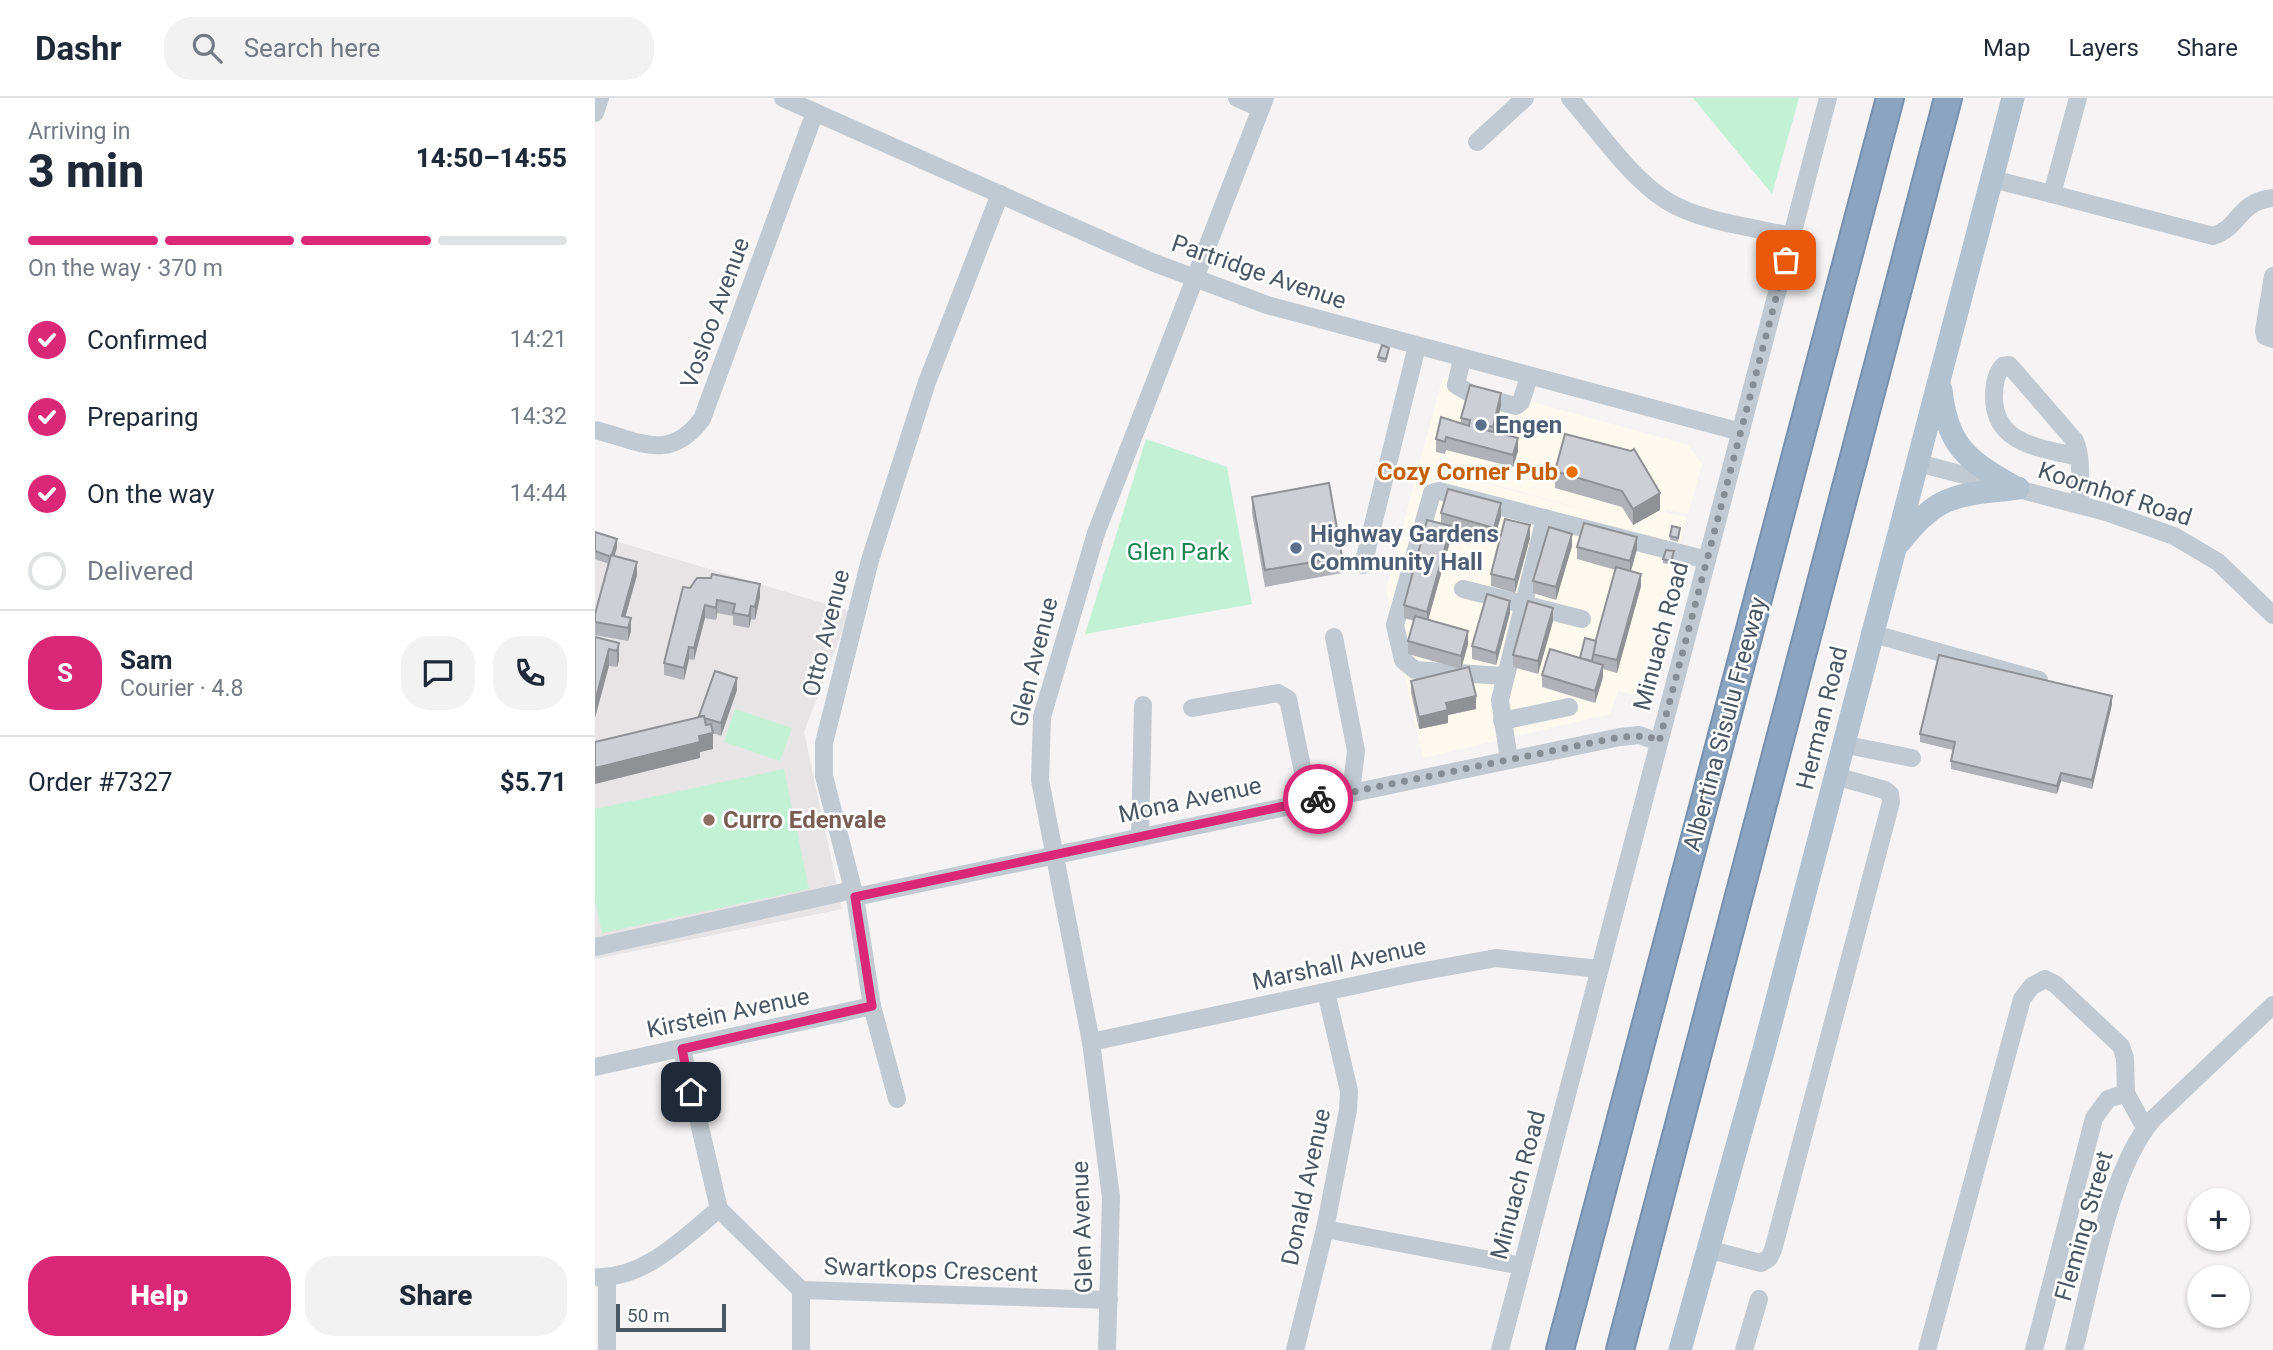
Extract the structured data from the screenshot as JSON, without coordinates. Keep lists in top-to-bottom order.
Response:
{
  "streets": {
    "highway": ["Albertina Sisulu Freeway"],
    "main road": ["Herman Road"],
    "street": [
      "Partridge Avenue",
      "Vosloo Avenue",
      "Koornhof Road",
      "Otto Avenue",
      "Minuach Road",
      "Glen Avenue",
      "Mona Avenue",
      "Marshall Avenue",
      "Kirstein Avenue",
      "Donald Avenue",
      "Fleming Street",
      "Swartkops Crescent"
    ]
  },
  "crossings": [
    ["Partridge Avenue", "Vosloo Avenue"],
    ["Partridge Avenue", "Otto Avenue"],
    ["Partridge Avenue", "Minuach Road"],
    ["Partridge Avenue", "Glen Avenue"],
    ["Koornhof Road", "Herman Road"],
    ["Otto Avenue", "Mona Avenue"],
    ["Otto Avenue", "Kirstein Avenue"],
    ["Minuach Road", "Mona Avenue"],
    ["Minuach Road", "Marshall Avenue"],
    ["Glen Avenue", "Mona Avenue"],
    ["Glen Avenue", "Marshall Avenue"],
    ["Glen Avenue", "Swartkops Crescent"],
    ["Marshall Avenue", "Donald Avenue"]
  ],
  "parks": ["Glen Park"],
  "places": [
    "Engen",
    "Cozy Corner Pub",
    "Highway Gardens Community Hall",
    "Curro Edenvale"
  ],
  "scale_bar": "50 m",
  "page": {
    "header": "Dashr",
    "search": "Search here",
    "nav": ["Map", "Layers", "Share"],
    "heading": ["3 min", "Arriving in", "14:50–14:55"],
    "panel": [
      "Sam",
      "Courier · 4.8",
      "Order #7327",
      "$5.71"
    ],
    "bar": "On the way · 370 m",
    "list": [
      ["Confirmed", "14:21"],
      ["Preparing", "14:32"],
      ["On the way", "14:44"],
      "Delivered"
    ],
    "round": "S",
    "map_buttons": ["+", "−"],
    "buttons": ["Help", "Share"],
    "scale": "50 m"
  }
}
